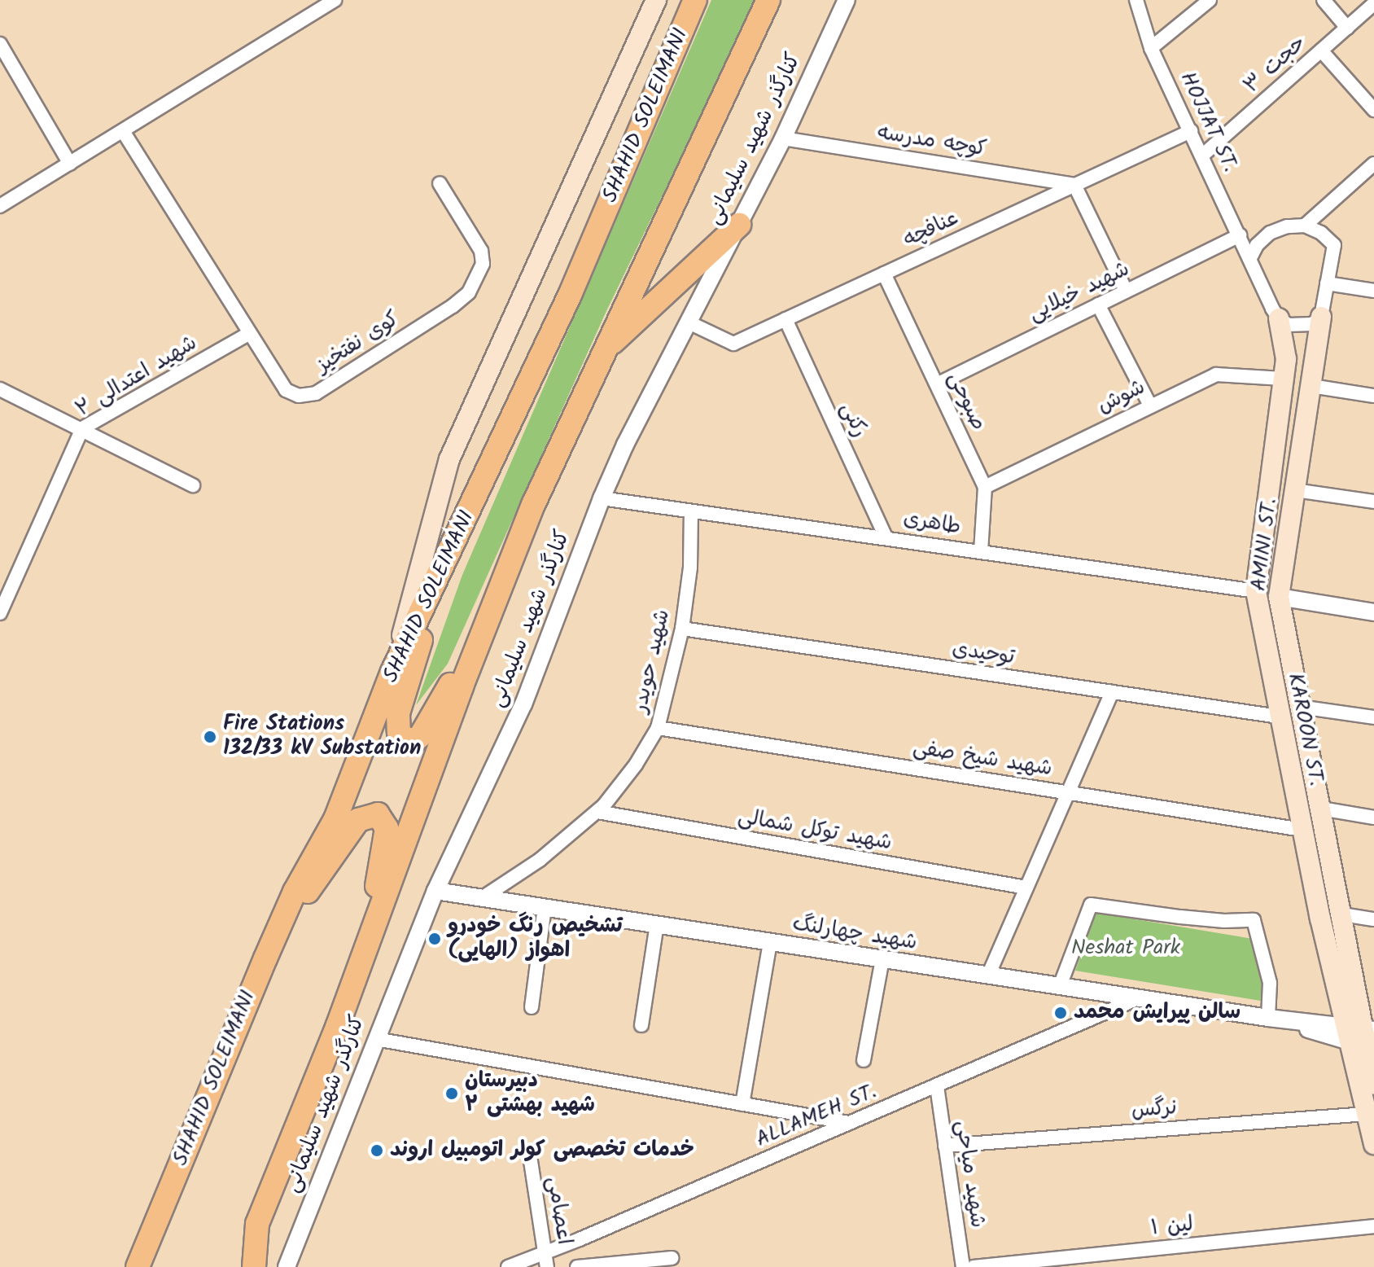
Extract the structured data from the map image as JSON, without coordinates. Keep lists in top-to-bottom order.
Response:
{
  "streets": {
    "highway": ["SHAHID SOLEIMANI"],
    "main road": ["AMINI ST.", "KAROON ST."],
    "street": [
      "حجت ۳",
      "HOJJAT ST.",
      "کنارگذر شهید سلیمانی",
      "کوچه مدرسه",
      "عنافچه",
      "شهید خیلایی",
      "کوی نفتخیز",
      "شهید اعتدالی ۲",
      "شوش",
      "صبوحی",
      "رکنی",
      "طاهری",
      "توحیدی",
      "شهید حویدر",
      "شهید شیخ صفی",
      "شهید توکل شمالی",
      "شهید چهارلنگ",
      "نرگس",
      "ALLAMEH ST.",
      "شهید میاحی",
      "اعصامی",
      "لین ۱"
    ]
  },
  "crossings": [
    ["حجت ۳", "HOJJAT ST."],
    ["HOJJAT ST.", "عنافچه"],
    ["HOJJAT ST.", "شهید خیلایی"],
    ["HOJJAT ST.", "AMINI ST."],
    ["HOJJAT ST.", "KAROON ST."],
    ["کنارگذر شهید سلیمانی", "کوچه مدرسه"],
    ["کنارگذر شهید سلیمانی", "عنافچه"],
    ["کنارگذر شهید سلیمانی", "طاهری"],
    ["کنارگذر شهید سلیمانی", "شهید چهارلنگ"],
    ["کوچه مدرسه", "عنافچه"],
    ["عنافچه", "صبوحی"],
    ["عنافچه", "رکنی"],
    ["شهید خیلایی", "صبوحی"],
    ["کوی نفتخیز", "شهید اعتدالی ۲"],
    ["شوش", "صبوحی"],
    ["شوش", "KAROON ST."],
    ["صبوحی", "طاهری"],
    ["رکنی", "طاهری"],
    ["طاهری", "شهید حویدر"],
    ["طاهری", "KAROON ST."],
    ["AMINI ST.", "KAROON ST."],
    ["AMINI ST.", "شهید چهارلنگ"],
    ["توحیدی", "شهید حویدر"],
    ["توحیدی", "KAROON ST."],
    ["شهید حویدر", "شهید شیخ صفی"],
    ["شهید حویدر", "شهید توکل شمالی"],
    ["شهید حویدر", "شهید چهارلنگ"],
    ["KAROON ST.", "شهید شیخ صفی"],
    ["KAROON ST.", "شهید چهارلنگ"],
    ["KAROON ST.", "نرگس"],
    ["شهید چهارلنگ", "ALLAMEH ST."],
    ["نرگس", "شهید میاحی"],
    ["ALLAMEH ST.", "شهید میاحی"],
    ["ALLAMEH ST.", "اعصامی"]
  ],
  "parks": ["Neshat Park"],
  "places": [
    "Fire Stations 132/33 kV Substation",
    "تشخیص رنگ خودرو اهواز (الهایی)",
    "سالن پیرایش محمد",
    "دبیرستان شهید بهشتی ۲",
    "خدمات تخصصی کولر اتومبیل اروند"
  ]
}
